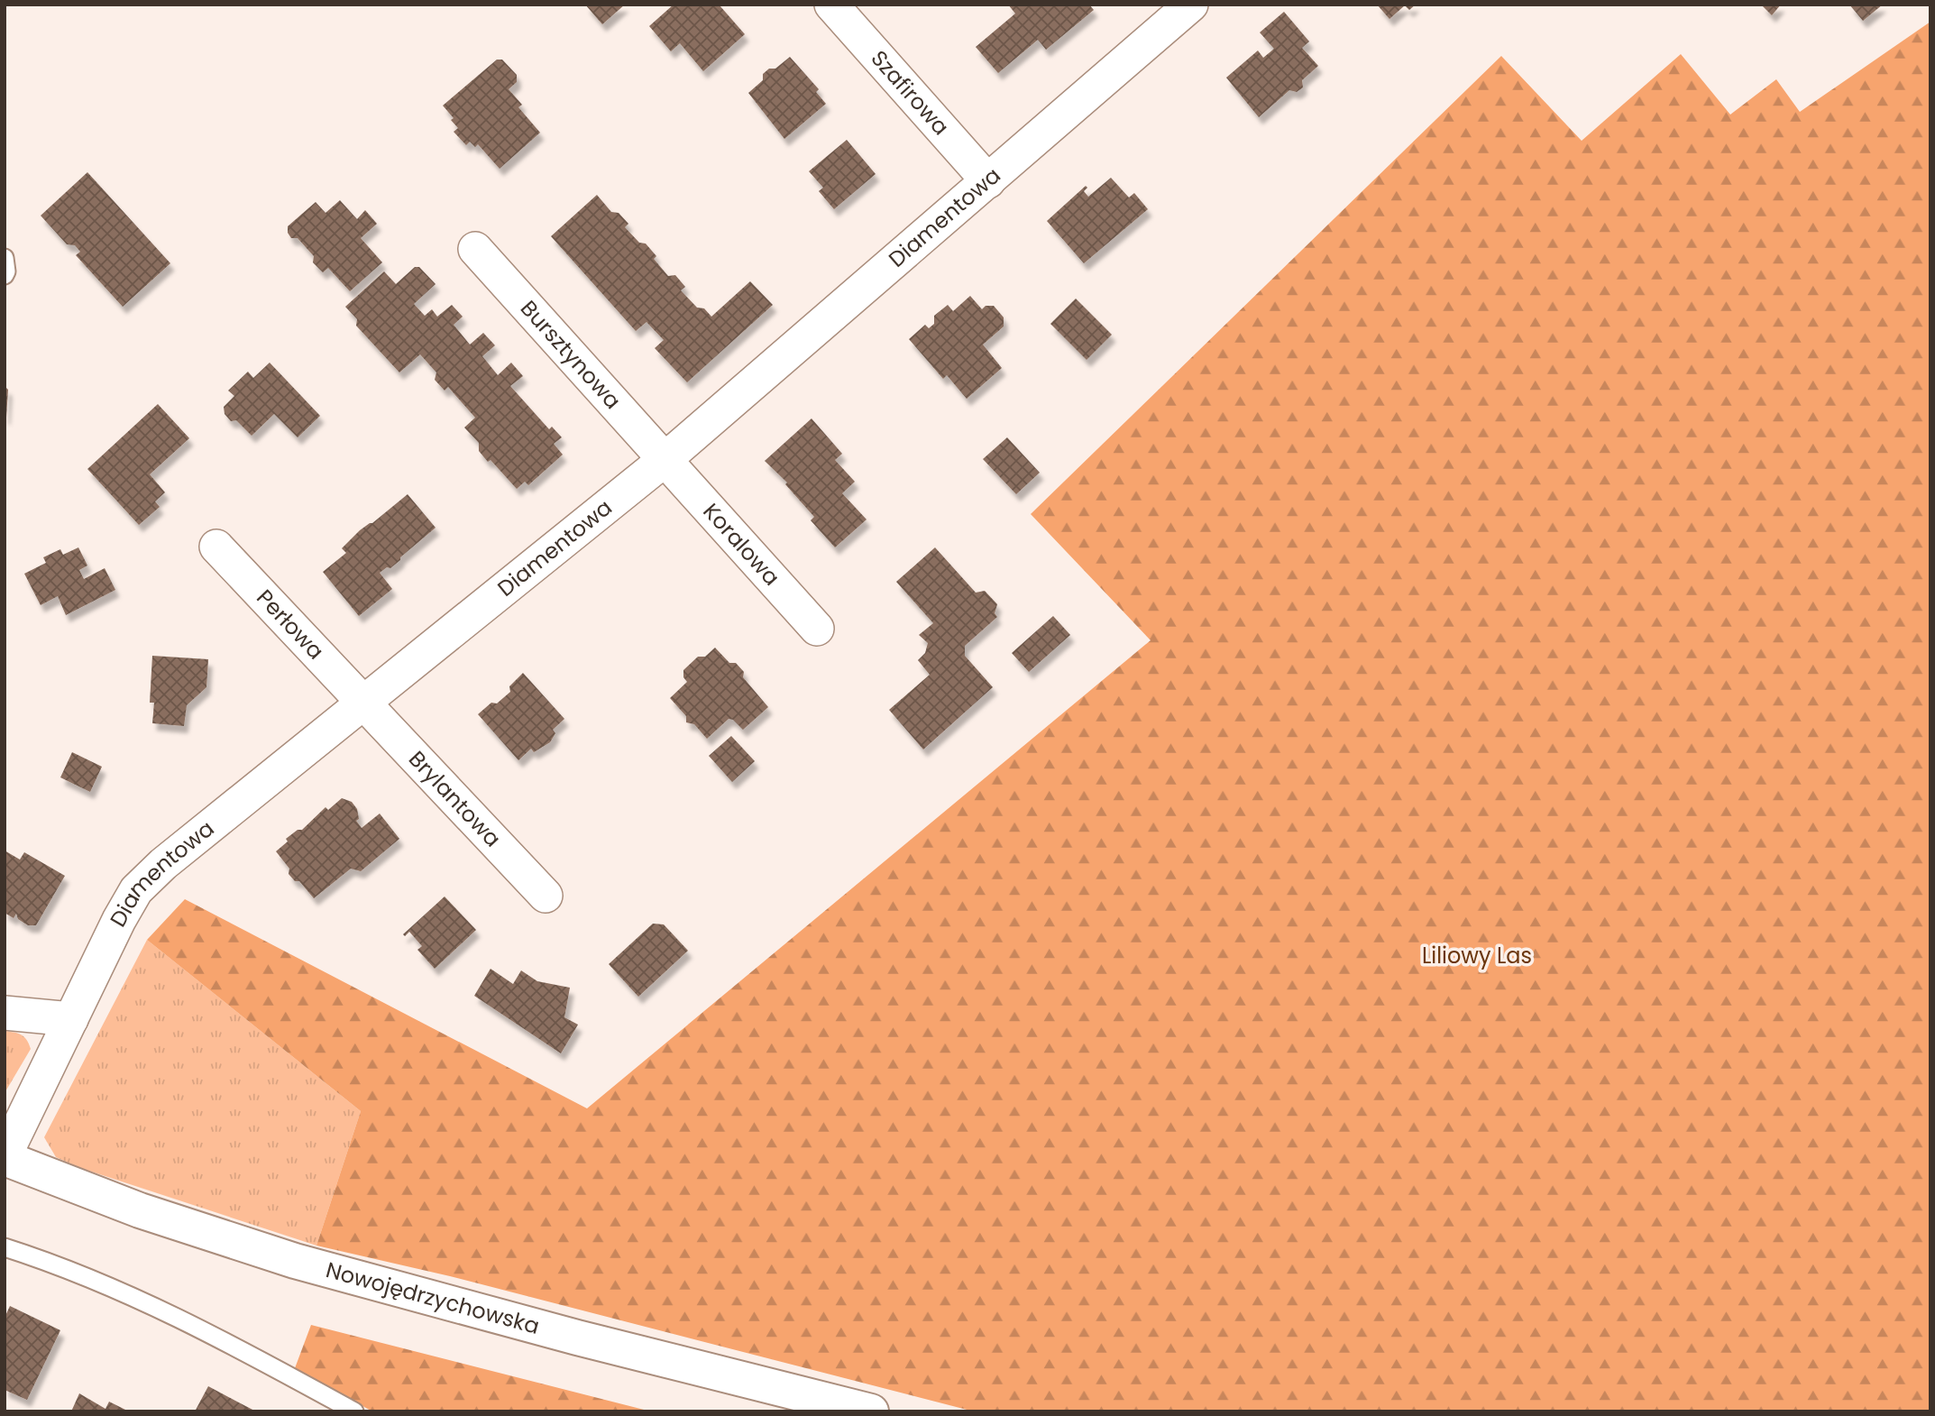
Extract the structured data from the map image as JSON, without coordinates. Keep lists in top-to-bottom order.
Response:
{
  "streets": {
    "street": [
      "Szafirowa",
      "Diamentowa",
      "Bursztynowa",
      "Koralowa",
      "Perłowa",
      "Brylantowa",
      "Nowojędrzychowska"
    ]
  },
  "crossings": [
    ["Szafirowa", "Diamentowa"],
    ["Diamentowa", "Bursztynowa"],
    ["Diamentowa", "Koralowa"],
    ["Diamentowa", "Perłowa"],
    ["Diamentowa", "Brylantowa"],
    ["Diamentowa", "Nowojędrzychowska"],
    ["Bursztynowa", "Koralowa"],
    ["Perłowa", "Brylantowa"]
  ],
  "parks": ["Liliowy Las"]
}
